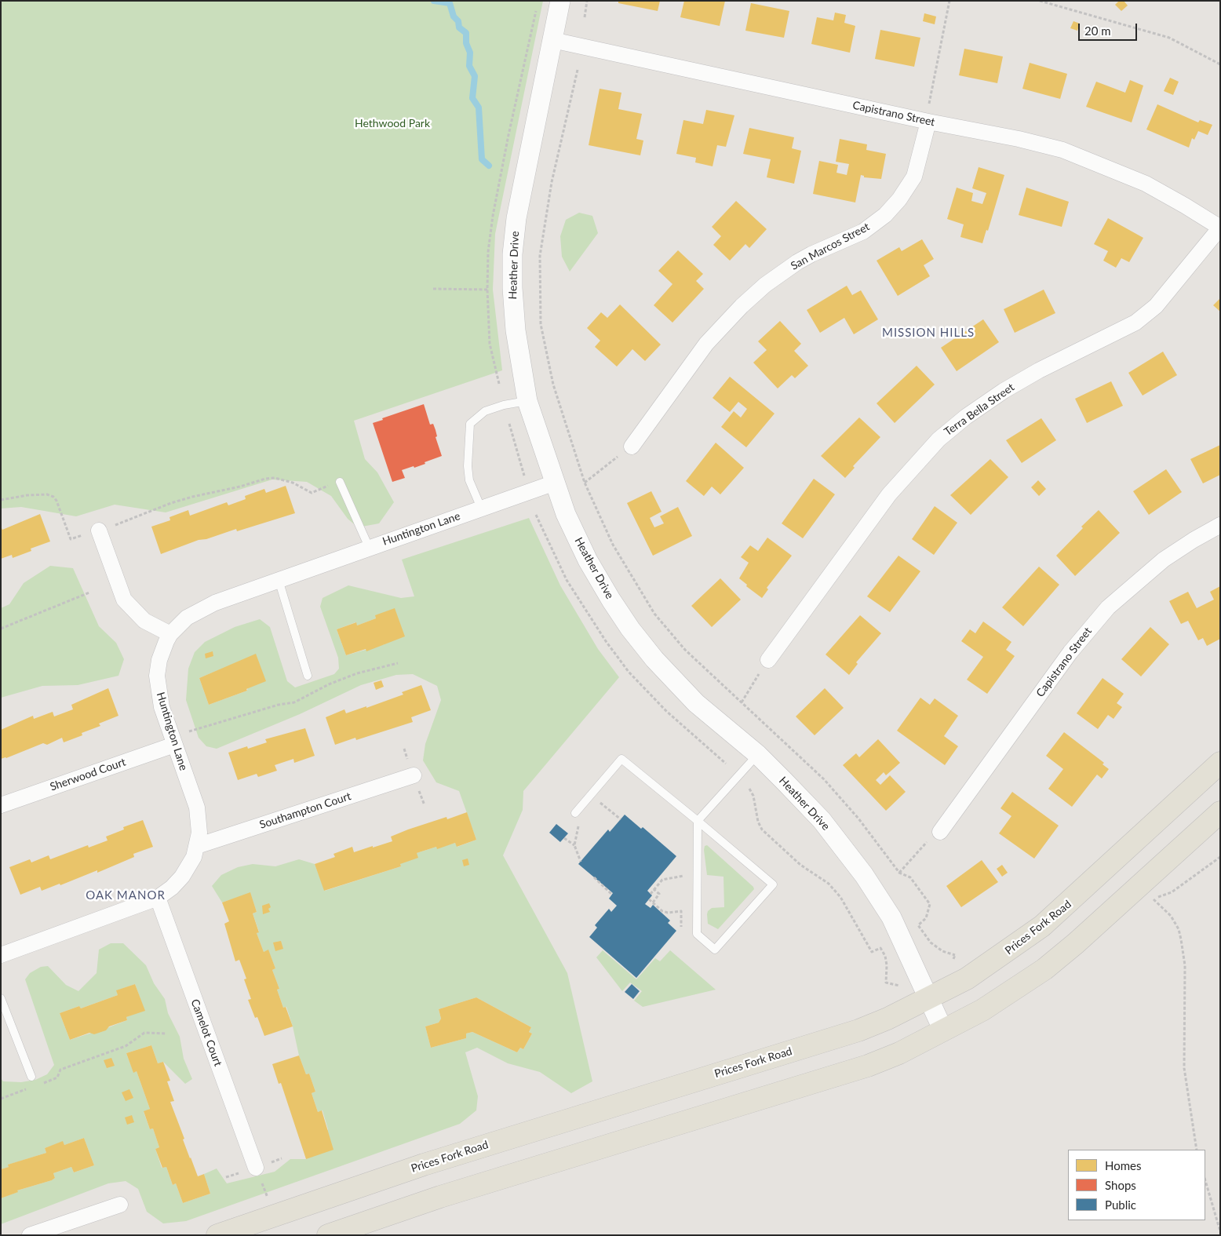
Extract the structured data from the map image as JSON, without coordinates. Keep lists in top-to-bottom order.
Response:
{
  "streets": {
    "main road": ["Prices Fork Road"],
    "street": [
      "Capistrano Street",
      "San Marcos Street",
      "Heather Drive",
      "Terra Bella Street",
      "Huntington Lane",
      "Sherwood Court",
      "Southampton Court",
      "Camelot Court"
    ]
  },
  "crossings": [
    ["Capistrano Street", "San Marcos Street"],
    ["Capistrano Street", "Heather Drive"],
    ["Capistrano Street", "Terra Bella Street"],
    ["Heather Drive", "Huntington Lane"],
    ["Heather Drive", "Prices Fork Road"],
    ["Huntington Lane", "Sherwood Court"],
    ["Huntington Lane", "Southampton Court"],
    ["Huntington Lane", "Camelot Court"]
  ],
  "districts": ["MISSION HILLS", "OAK MANOR"],
  "parks": ["Hethwood Park"],
  "legend": ["Homes", "Shops", "Public"],
  "scale_bar": "20 m"
}
